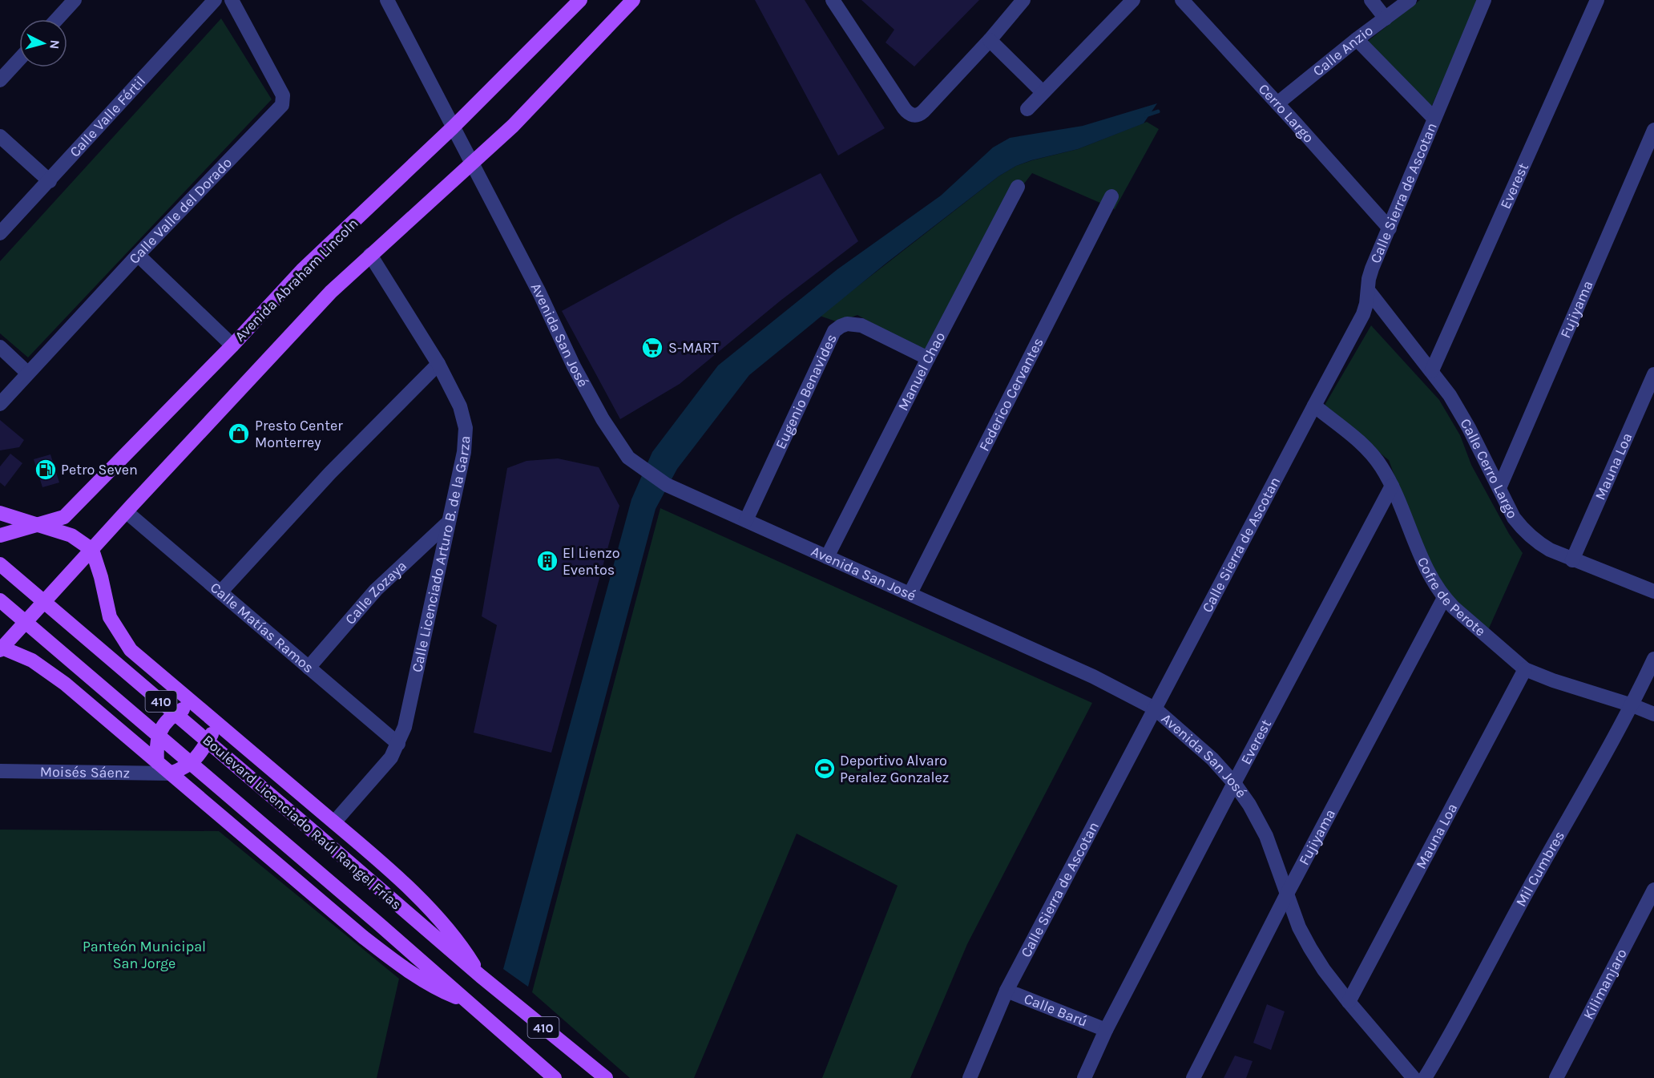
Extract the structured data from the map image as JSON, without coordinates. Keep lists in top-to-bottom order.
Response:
{
  "streets": {
    "main road": ["Avenida Abraham Lincoln", "410", "Boulevard Licenciado Raúl Rangel Frías"],
    "street": [
      "Calle Anzio",
      "Cerro Largo",
      "Calle Valle Fértil",
      "Everest",
      "Calle Sierra de Ascotan",
      "Calle Valle del Dorado",
      "Fujiyama",
      "Avenida San José",
      "Manuel Chao",
      "Eugenio Benavides",
      "Federico Cervantes",
      "Mauna Loa",
      "Calle Cerro Largo",
      "Calle Licenciado Arturo B. de la Garza",
      "Calle Zozaya",
      "Cofre de Perote",
      "Calle Matías Ramos",
      "Moisés Sáenz",
      "Mil Cumbres",
      "Kilimanjaro",
      "Calle Barú"
    ]
  },
  "crossings": [
    ["Calle Anzio", "Cerro Largo"],
    ["Cerro Largo", "Calle Sierra de Ascotan"],
    ["Everest", "Avenida San José"],
    ["Everest", "Calle Cerro Largo"],
    ["Everest", "Cofre de Perote"],
    ["Everest", "Calle Barú"],
    ["Calle Sierra de Ascotan", "Avenida San José"],
    ["Calle Sierra de Ascotan", "Calle Cerro Largo"],
    ["Calle Sierra de Ascotan", "Cofre de Perote"],
    ["Calle Sierra de Ascotan", "Calle Barú"],
    ["Avenida Abraham Lincoln", "Avenida San José"],
    ["Fujiyama", "Avenida San José"],
    ["Fujiyama", "Calle Cerro Largo"],
    ["Fujiyama", "Cofre de Perote"],
    ["Avenida San José", "Manuel Chao"],
    ["Avenida San José", "Eugenio Benavides"],
    ["Avenida San José", "Federico Cervantes"],
    ["Avenida San José", "Mauna Loa"],
    ["Manuel Chao", "Eugenio Benavides"],
    ["Mauna Loa", "Calle Cerro Largo"],
    ["Mauna Loa", "Cofre de Perote"],
    ["Calle Licenciado Arturo B. de la Garza", "Calle Zozaya"],
    ["Calle Licenciado Arturo B. de la Garza", "Calle Matías Ramos"],
    ["Calle Zozaya", "Calle Matías Ramos"],
    ["Cofre de Perote", "Mil Cumbres"]
  ],
  "parks": ["Panteón Municipal San Jorge"],
  "places": {
    "supermarket": ["S-MART"],
    "shop": ["Presto Center Monterrey"],
    "fuel station": ["Petro Seven"],
    "building": ["El Lienzo Eventos"],
    "sports": ["Deportivo Alvaro Peralez Gonzalez"]
  },
  "north": "right"
}
